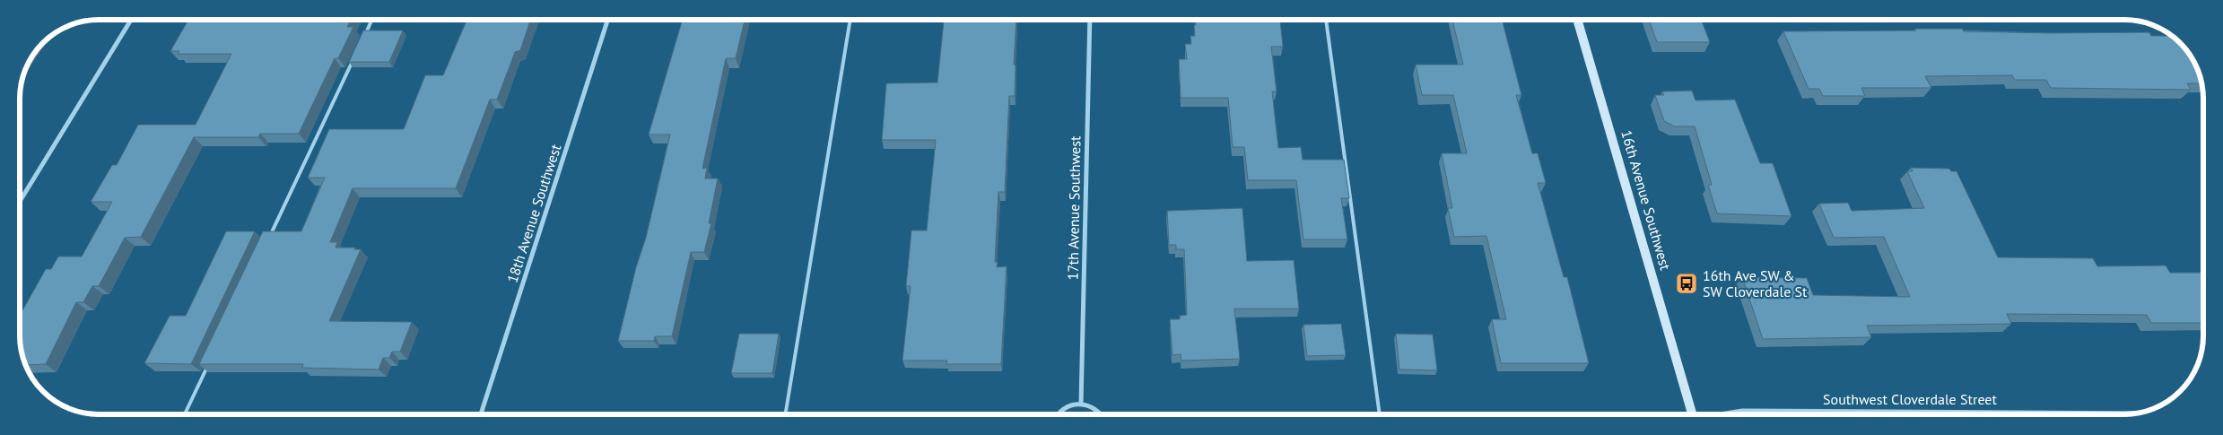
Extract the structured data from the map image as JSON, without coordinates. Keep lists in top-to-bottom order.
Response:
{
  "streets": {
    "street": [
      "16th Avenue Southwest",
      "17th Avenue Southwest",
      "18th Avenue Southwest",
      "Southwest Cloverdale Street"
    ]
  },
  "places": {
    "bus stop": ["16th Ave SW & SW Cloverdale St"]
  }
}
